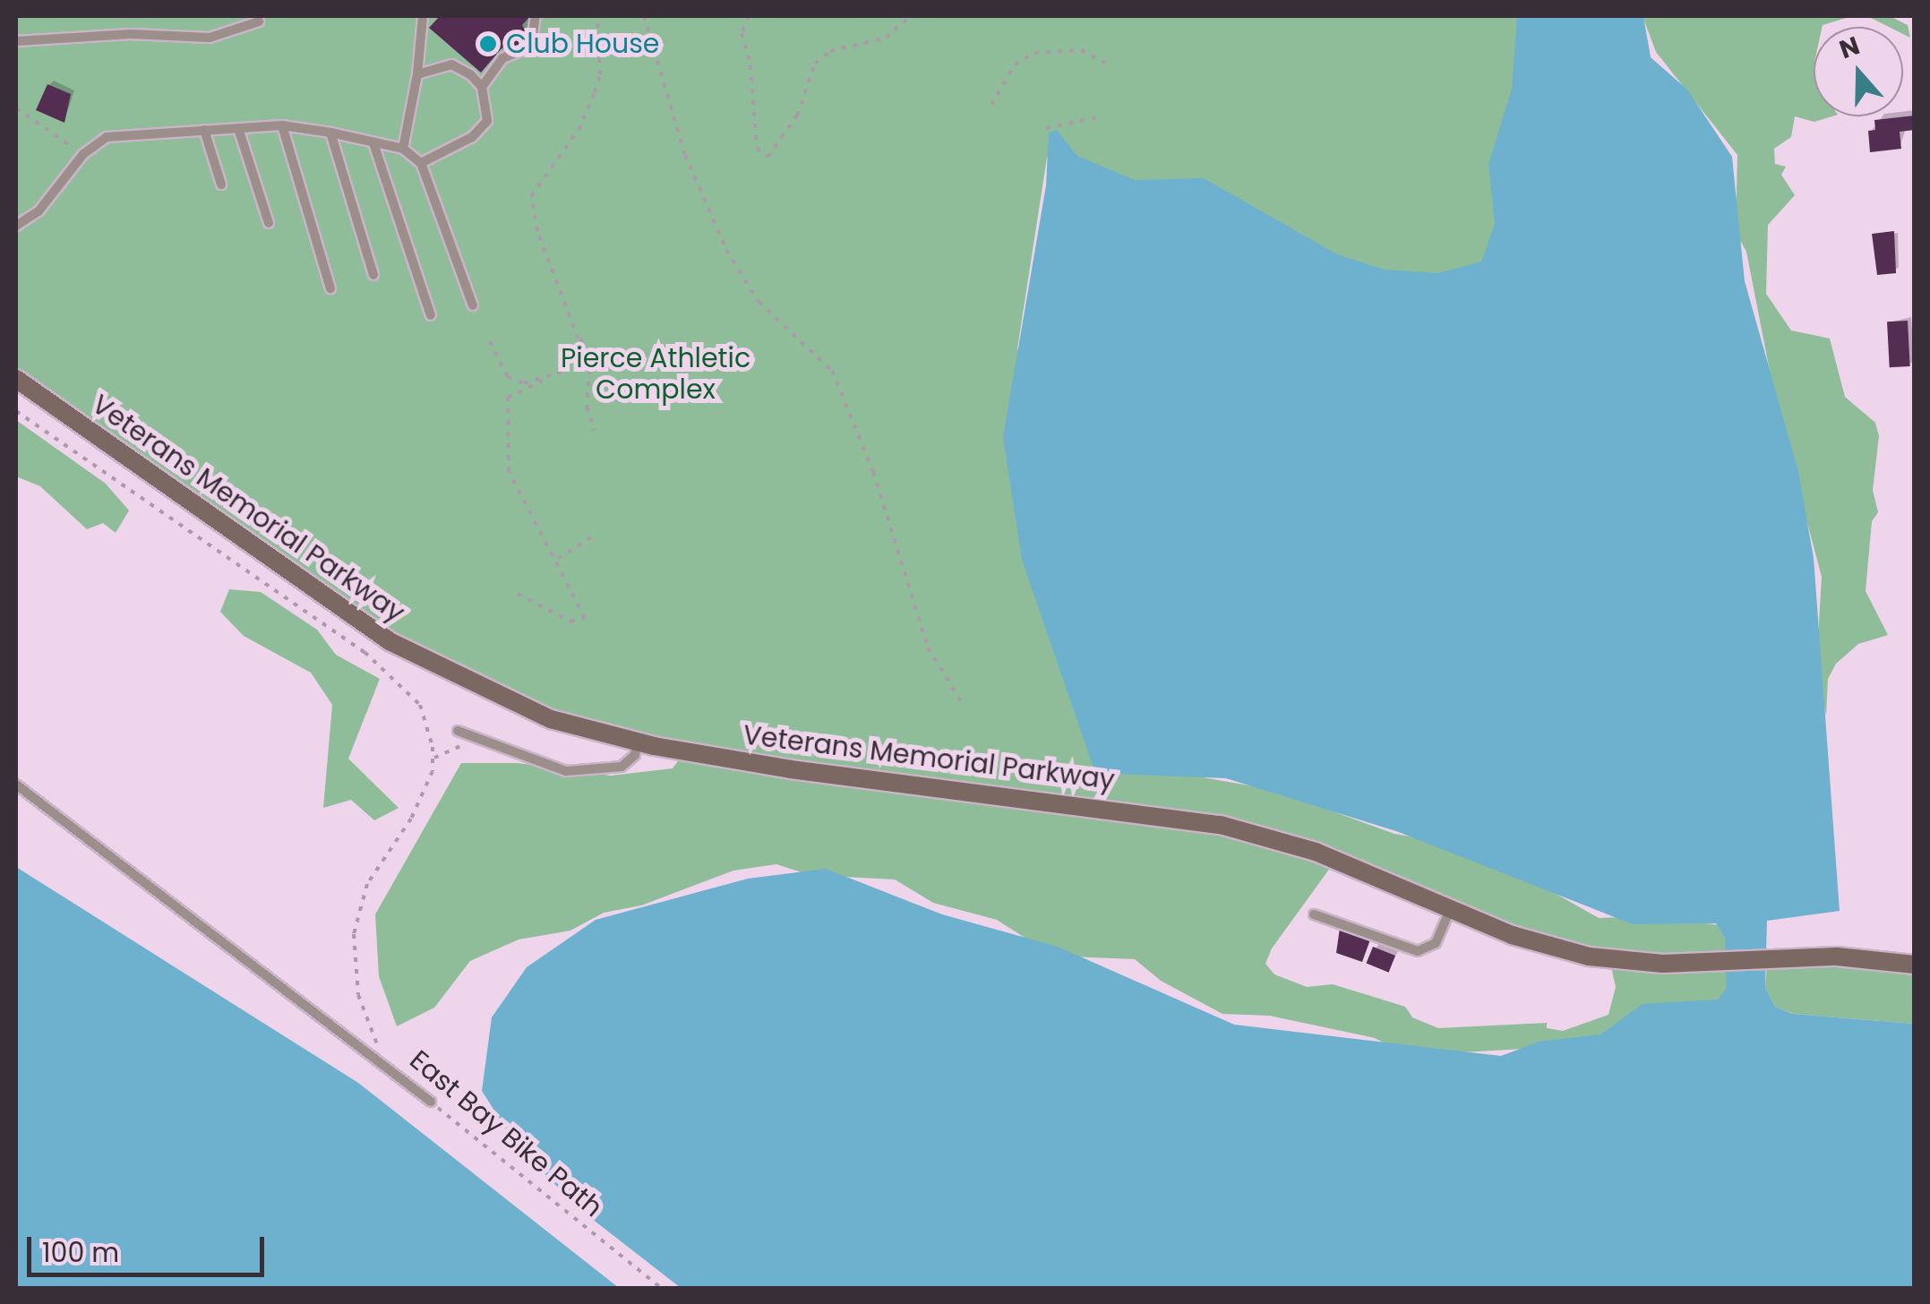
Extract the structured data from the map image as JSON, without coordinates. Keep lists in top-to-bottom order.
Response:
{
  "streets": {
    "main road": ["Veterans Memorial Parkway"],
    "path": ["East Bay Bike Path"]
  },
  "parks": ["Pierce Athletic Complex"],
  "places": ["Club House"],
  "scale_bar": "100 m",
  "north": "top"
}
